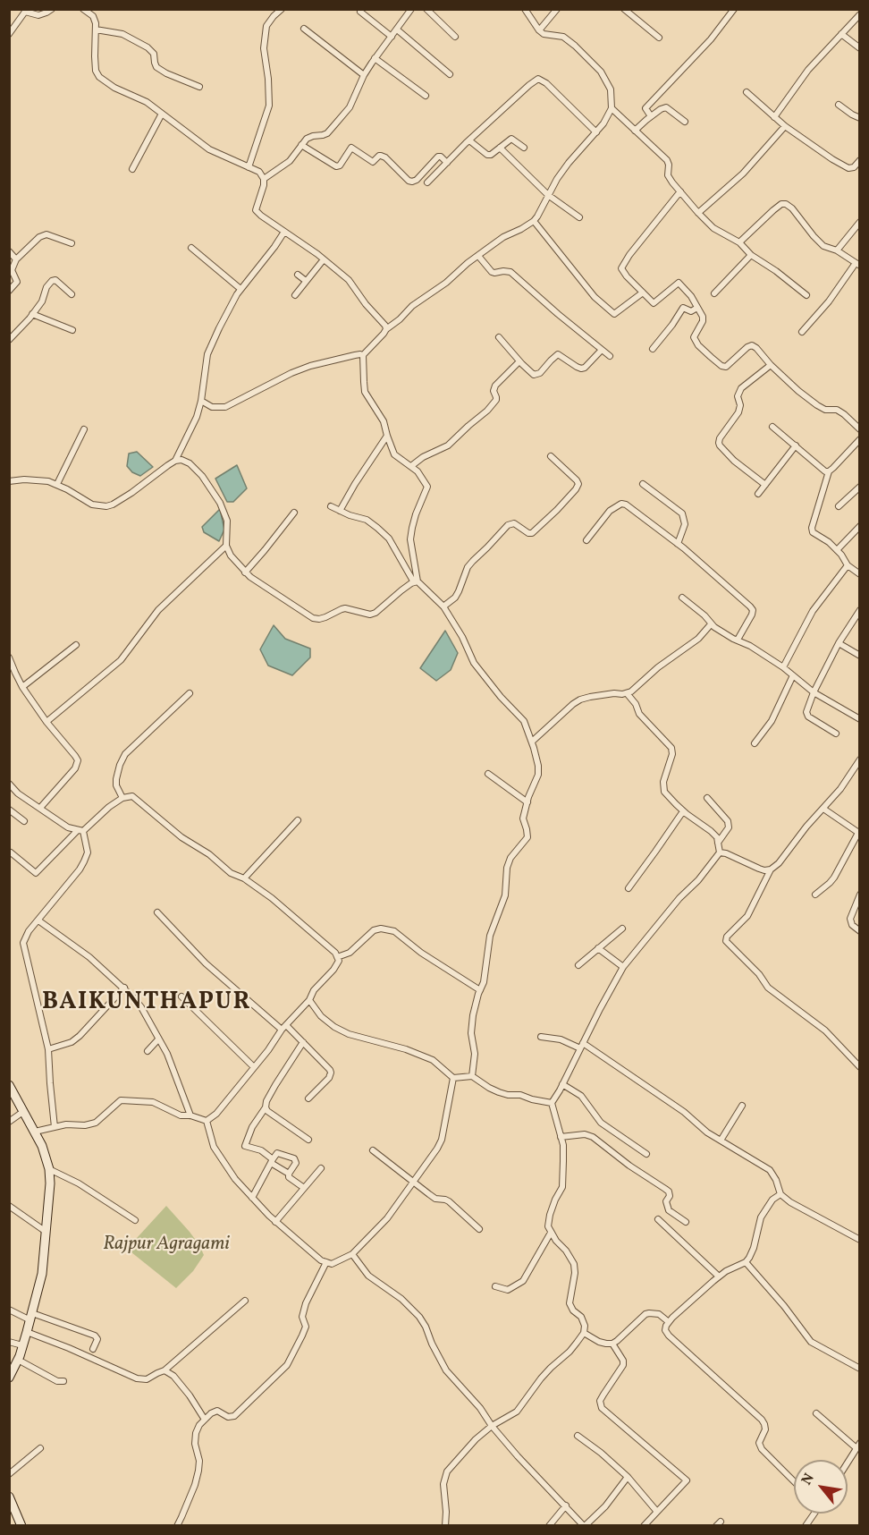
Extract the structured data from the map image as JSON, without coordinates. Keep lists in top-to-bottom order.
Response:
{
  "districts": ["BAIKUNTHAPUR"],
  "parks": ["Rajpur Agragami"],
  "north": "top left"
}
